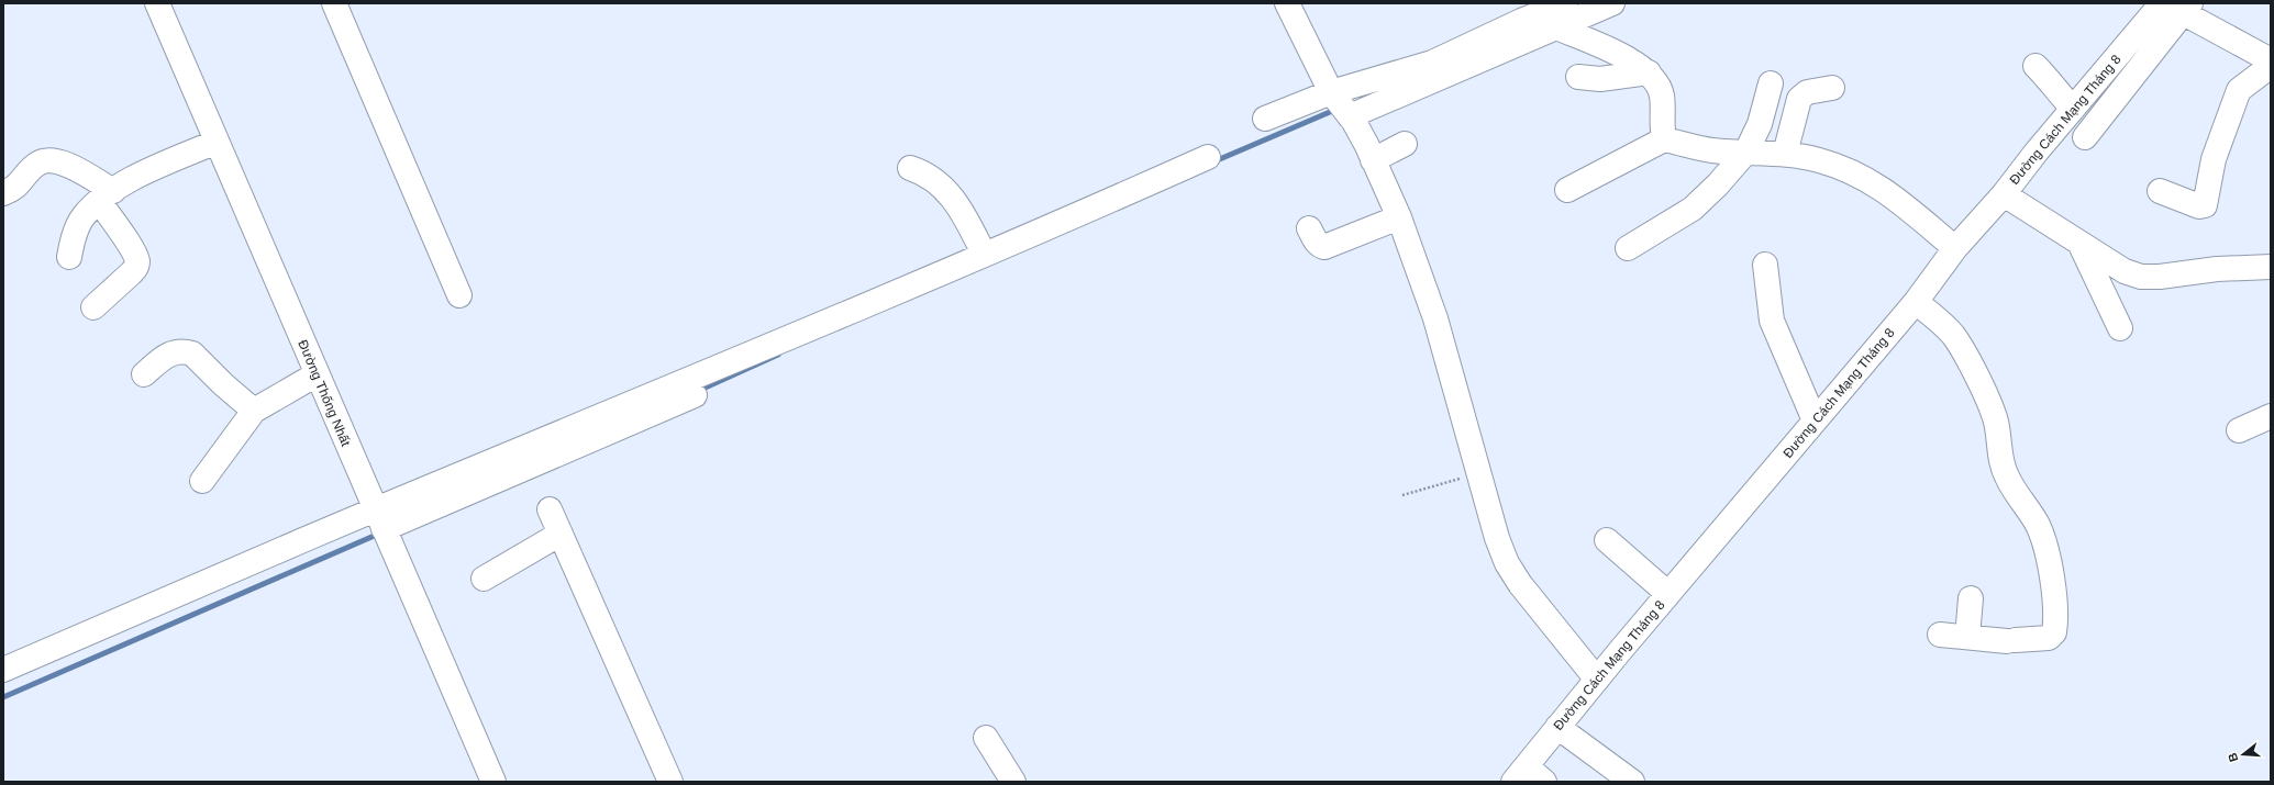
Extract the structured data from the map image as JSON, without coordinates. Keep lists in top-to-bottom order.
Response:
{
  "streets": {
    "street": ["Đường Cách Mạng Tháng 8", "Đường Thống Nhất"]
  },
  "north": "left"
}
